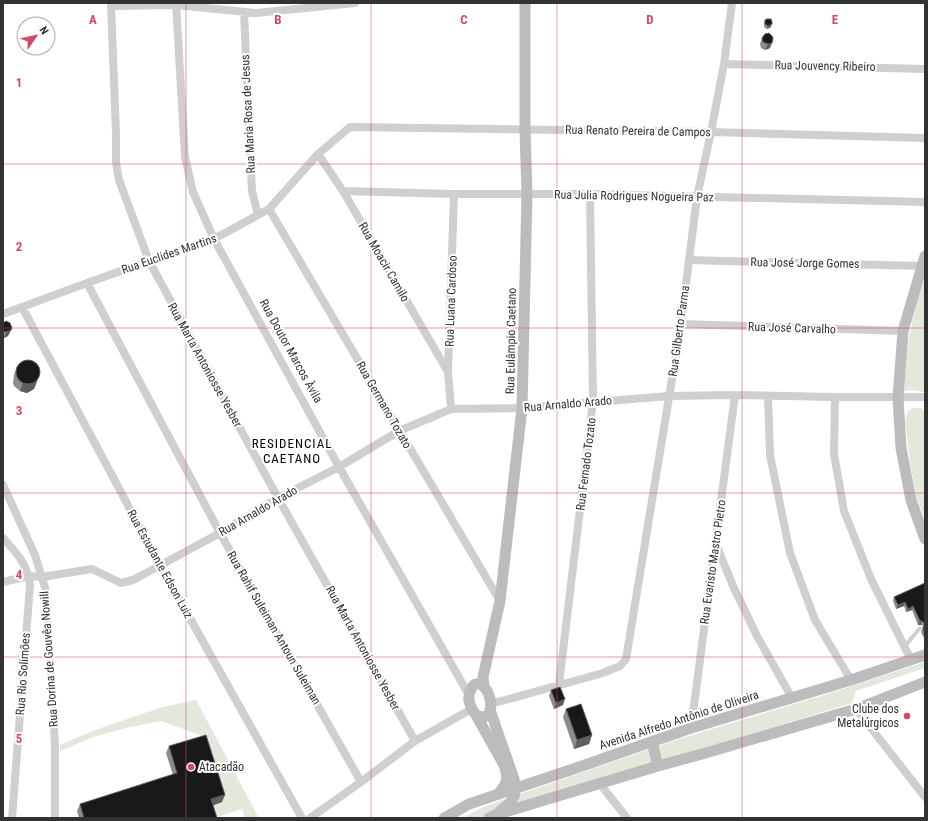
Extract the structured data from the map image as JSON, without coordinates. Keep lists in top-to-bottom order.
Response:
{
  "streets": {
    "street": [
      "Rua Jouvency Ribeiro",
      "Rua Maria Rosa de Jesus",
      "Rua Renato Pereira de Campos",
      "Rua Julia Rodrigues Nogueira Paz",
      "Rua Euclides Martins",
      "Rua Moacir Camilo",
      "Rua José Jorge Gomes",
      "Rua Luana Cardoso",
      "Rua José Carvalho",
      "Rua Gilberto Parma",
      "Rua Eulâmpio Caetano",
      "Rua Doutor Marcos Àvila",
      "Rua Marta Antoniosse Yesber",
      "Rua Arnaldo Arado",
      "Rua Germano Tozato",
      "Rua Fernado Tozato",
      "Rua Evaristo Mastro Pietro",
      "Rua Estudante Edson Luiz",
      "Rua Rahif Suleiman Antoun Suleiman",
      "Rua Dorina de Gouvêa Nowill",
      "Rua Rio Solimões",
      "Avenida Alfredo Antônio de Oliveira"
    ]
  },
  "crossings": [
    ["Rua Jouvency Ribeiro", "Rua Gilberto Parma"],
    ["Rua Maria Rosa de Jesus", "Rua Euclides Martins"],
    ["Rua Renato Pereira de Campos", "Rua Euclides Martins"],
    ["Rua Renato Pereira de Campos", "Rua Gilberto Parma"],
    ["Rua Renato Pereira de Campos", "Rua Eulâmpio Caetano"],
    ["Rua Julia Rodrigues Nogueira Paz", "Rua Moacir Camilo"],
    ["Rua Julia Rodrigues Nogueira Paz", "Rua Luana Cardoso"],
    ["Rua Julia Rodrigues Nogueira Paz", "Rua Gilberto Parma"],
    ["Rua Julia Rodrigues Nogueira Paz", "Rua Eulâmpio Caetano"],
    ["Rua Julia Rodrigues Nogueira Paz", "Rua Fernado Tozato"],
    ["Rua Euclides Martins", "Rua Moacir Camilo"],
    ["Rua Euclides Martins", "Rua Doutor Marcos Àvila"],
    ["Rua Euclides Martins", "Rua Marta Antoniosse Yesber"],
    ["Rua Euclides Martins", "Rua Germano Tozato"],
    ["Rua Euclides Martins", "Rua Estudante Edson Luiz"],
    ["Rua Euclides Martins", "Rua Rahif Suleiman Antoun Suleiman"],
    ["Rua Moacir Camilo", "Rua Luana Cardoso"],
    ["Rua José Jorge Gomes", "Rua Gilberto Parma"],
    ["Rua Luana Cardoso", "Rua Arnaldo Arado"],
    ["Rua José Carvalho", "Rua Gilberto Parma"],
    ["Rua Gilberto Parma", "Rua Arnaldo Arado"],
    ["Rua Gilberto Parma", "Rua Fernado Tozato"],
    ["Rua Eulâmpio Caetano", "Rua Doutor Marcos Àvila"],
    ["Rua Eulâmpio Caetano", "Rua Arnaldo Arado"],
    ["Rua Eulâmpio Caetano", "Rua Germano Tozato"],
    ["Rua Doutor Marcos Àvila", "Rua Arnaldo Arado"],
    ["Rua Marta Antoniosse Yesber", "Rua Arnaldo Arado"],
    ["Rua Arnaldo Arado", "Rua Germano Tozato"],
    ["Rua Arnaldo Arado", "Rua Fernado Tozato"],
    ["Rua Arnaldo Arado", "Rua Evaristo Mastro Pietro"],
    ["Rua Arnaldo Arado", "Rua Estudante Edson Luiz"],
    ["Rua Arnaldo Arado", "Rua Rahif Suleiman Antoun Suleiman"],
    ["Rua Arnaldo Arado", "Rua Dorina de Gouvêa Nowill"],
    ["Rua Arnaldo Arado", "Rua Rio Solimões"],
    ["Rua Evaristo Mastro Pietro", "Avenida Alfredo Antônio de Oliveira"]
  ],
  "districts": ["RESIDENCIAL CAETANO"],
  "places": ["Clube dos Metalúrgicos", "Atacadão"],
  "north": "top right",
  "grid": {
    "columns": [
      "A",
      "B",
      "C",
      "D",
      "E"
    ],
    "rows": [
      "1",
      "2",
      "3",
      "4",
      "5"
    ]
  }
}
